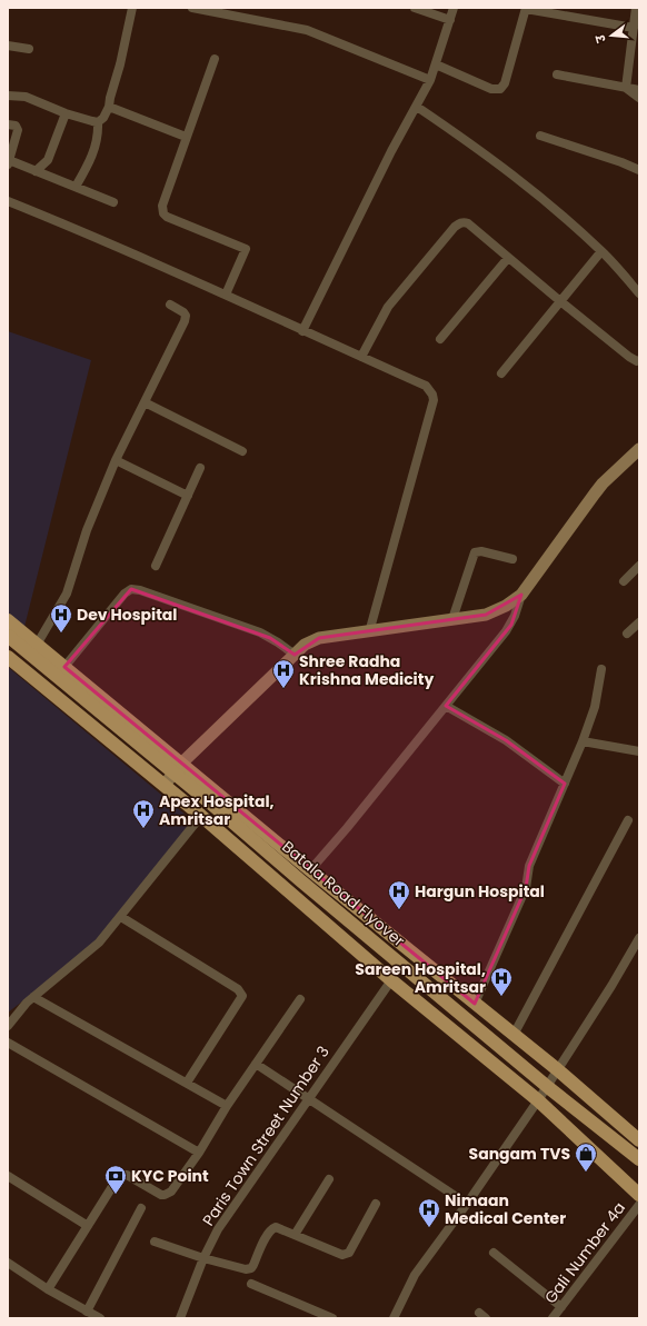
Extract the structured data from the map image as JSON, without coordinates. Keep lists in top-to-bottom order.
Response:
{
  "streets": {
    "main road": ["Batala Road Flyover"],
    "street": ["Paris Town Street Number 3", "Gali Number 4a"]
  },
  "places": {
    "hospital": [
      "Dev Hospital",
      "Shree Radha Krishna Medicity",
      "Apex Hospital, Amritsar",
      "Hargun Hospital",
      "Sareen Hospital, Amritsar",
      "Nimaan Medical Center"
    ],
    "shop": ["Sangam TVS"],
    "bank": ["KYC Point"]
  },
  "north": "left"
}
